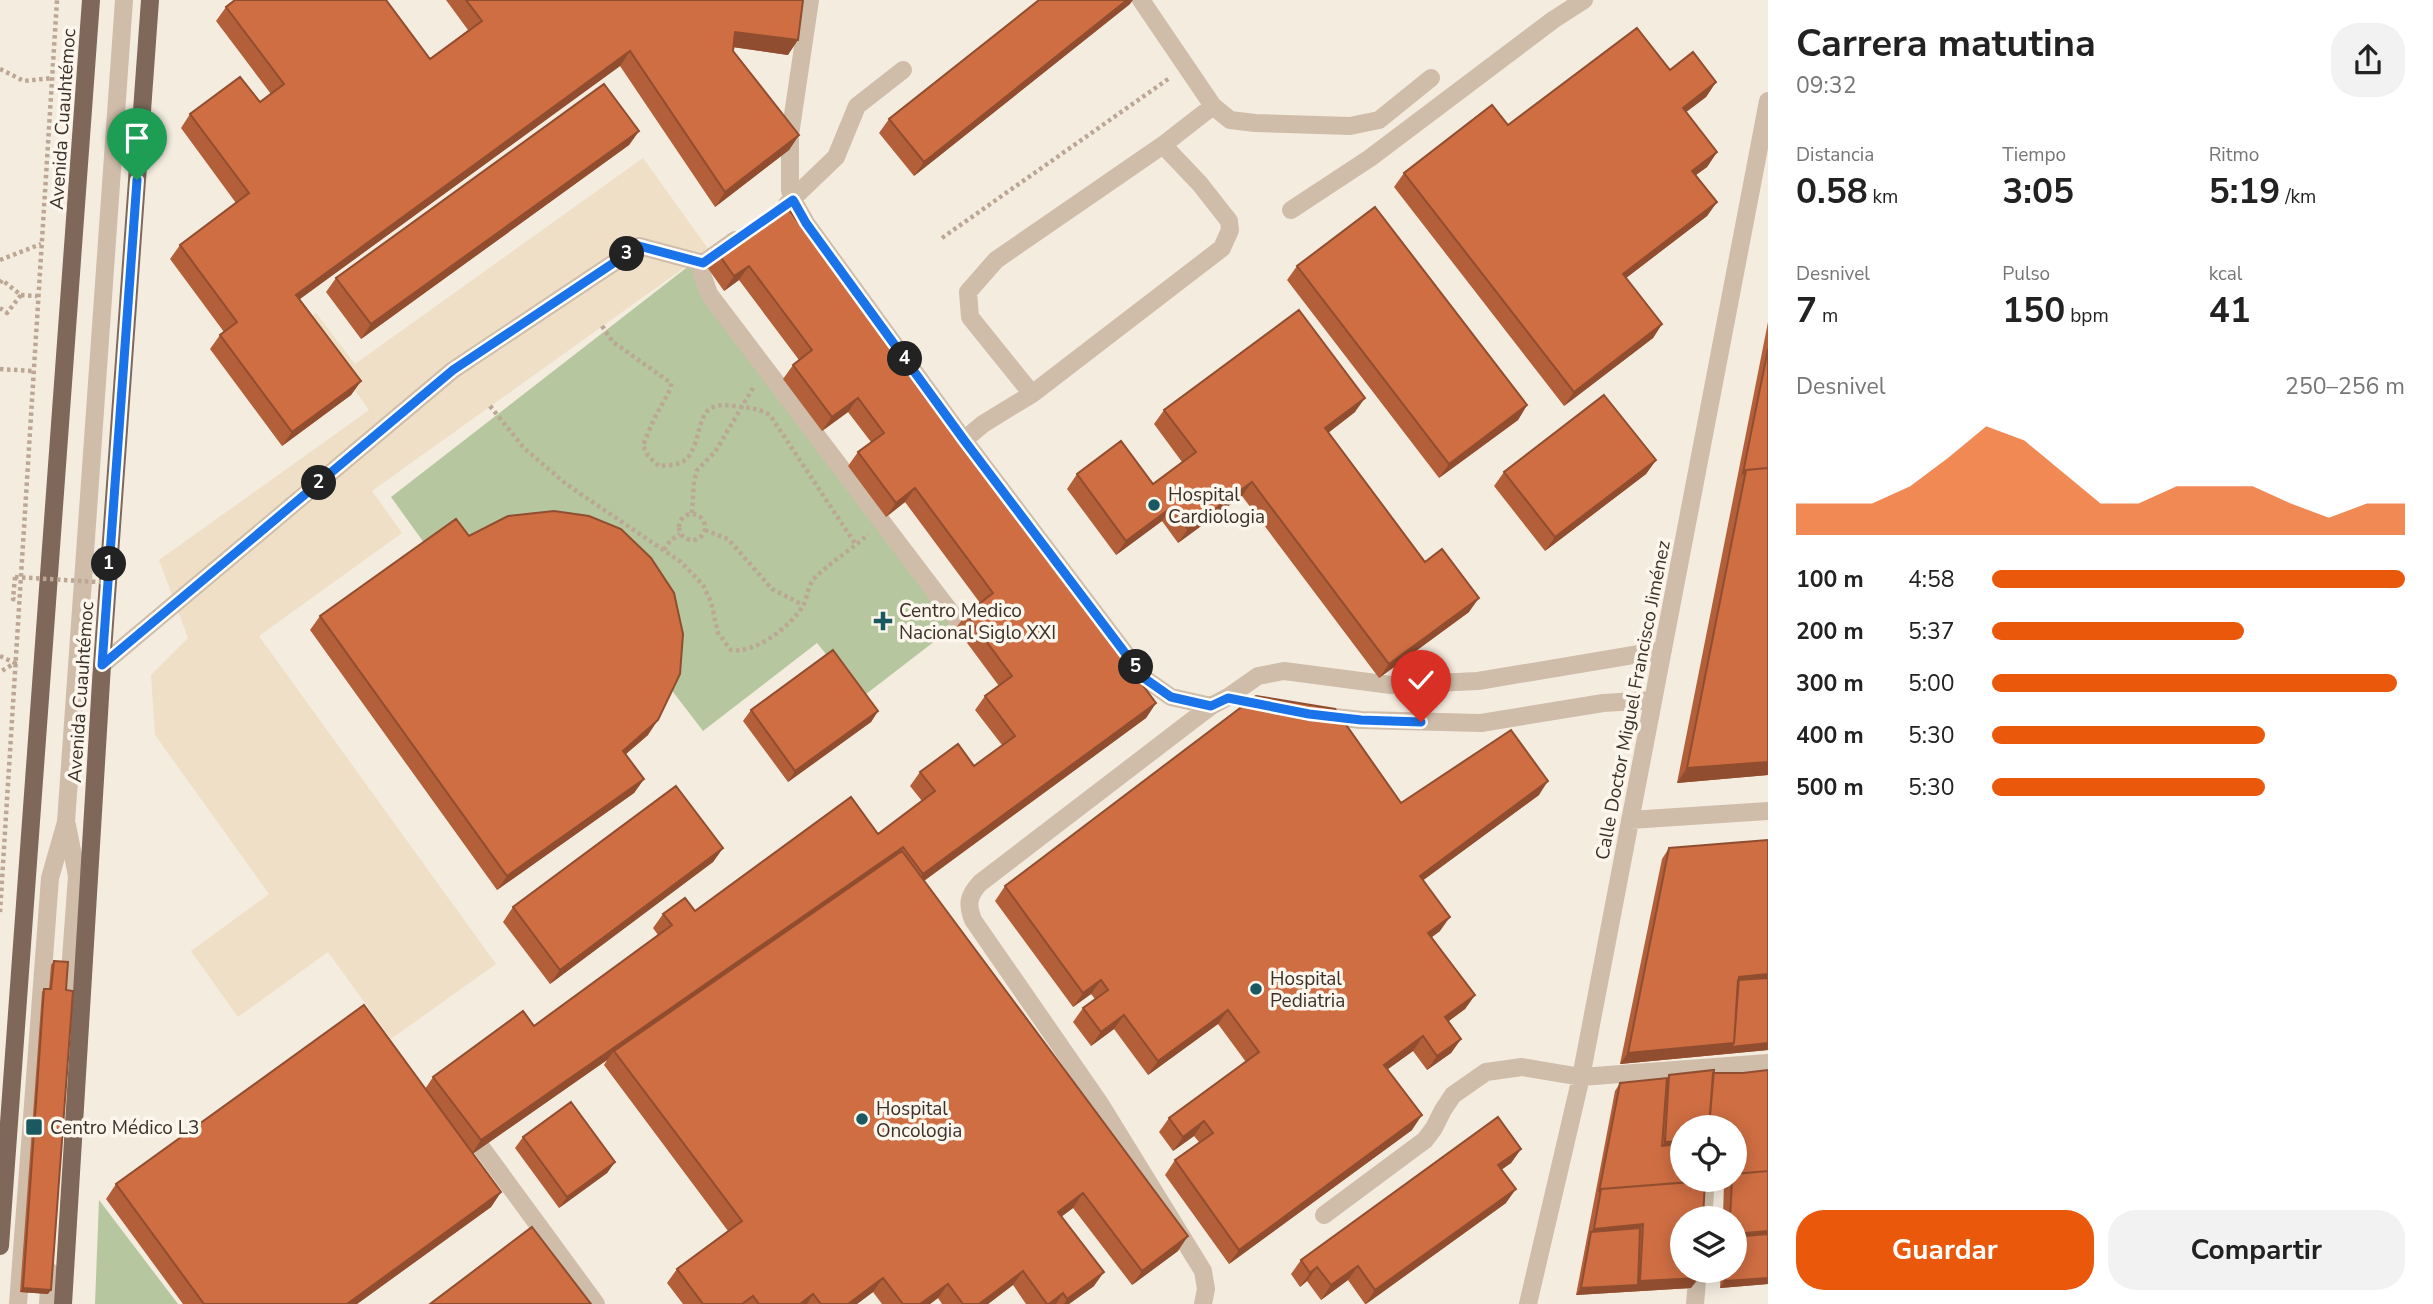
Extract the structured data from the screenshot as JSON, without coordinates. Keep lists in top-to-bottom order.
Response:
{
  "streets": {
    "main road": ["Avenida Cuauhtémoc"],
    "street": ["Calle Doctor Miguel Francisco Jiménez"]
  },
  "places": {
    "other": ["Hospital Cardiologia", "Hospital Pediatria", "Hospital Oncologia"],
    "health": ["Centro Medico Nacional Siglo XXI"],
    "transit": ["Centro Médico L3"]
  },
  "page": {
    "heading": ["Carrera matutina", "09:32"],
    "stats": [
      ["Distancia", "0.58 km"],
      ["Tiempo", "3:05"],
      ["Ritmo", "5:19 /km"],
      ["Desnivel", "7 m"],
      ["Pulso", "150 bpm"],
      ["kcal", "41"]
    ],
    "pins": [
      "3",
      "4",
      "2",
      "1",
      "5"
    ],
    "chart": ["Desnivel", "250–256 m"],
    "list": [
      {
        "name": "100 m",
        "note": "4:58"
      },
      {
        "name": "200 m",
        "note": "5:37"
      },
      {
        "name": "300 m",
        "note": "5:00"
      },
      {
        "name": "400 m",
        "note": "5:30"
      },
      {
        "name": "500 m",
        "note": "5:30"
      }
    ],
    "buttons": ["Guardar", "Compartir"]
  }
}
